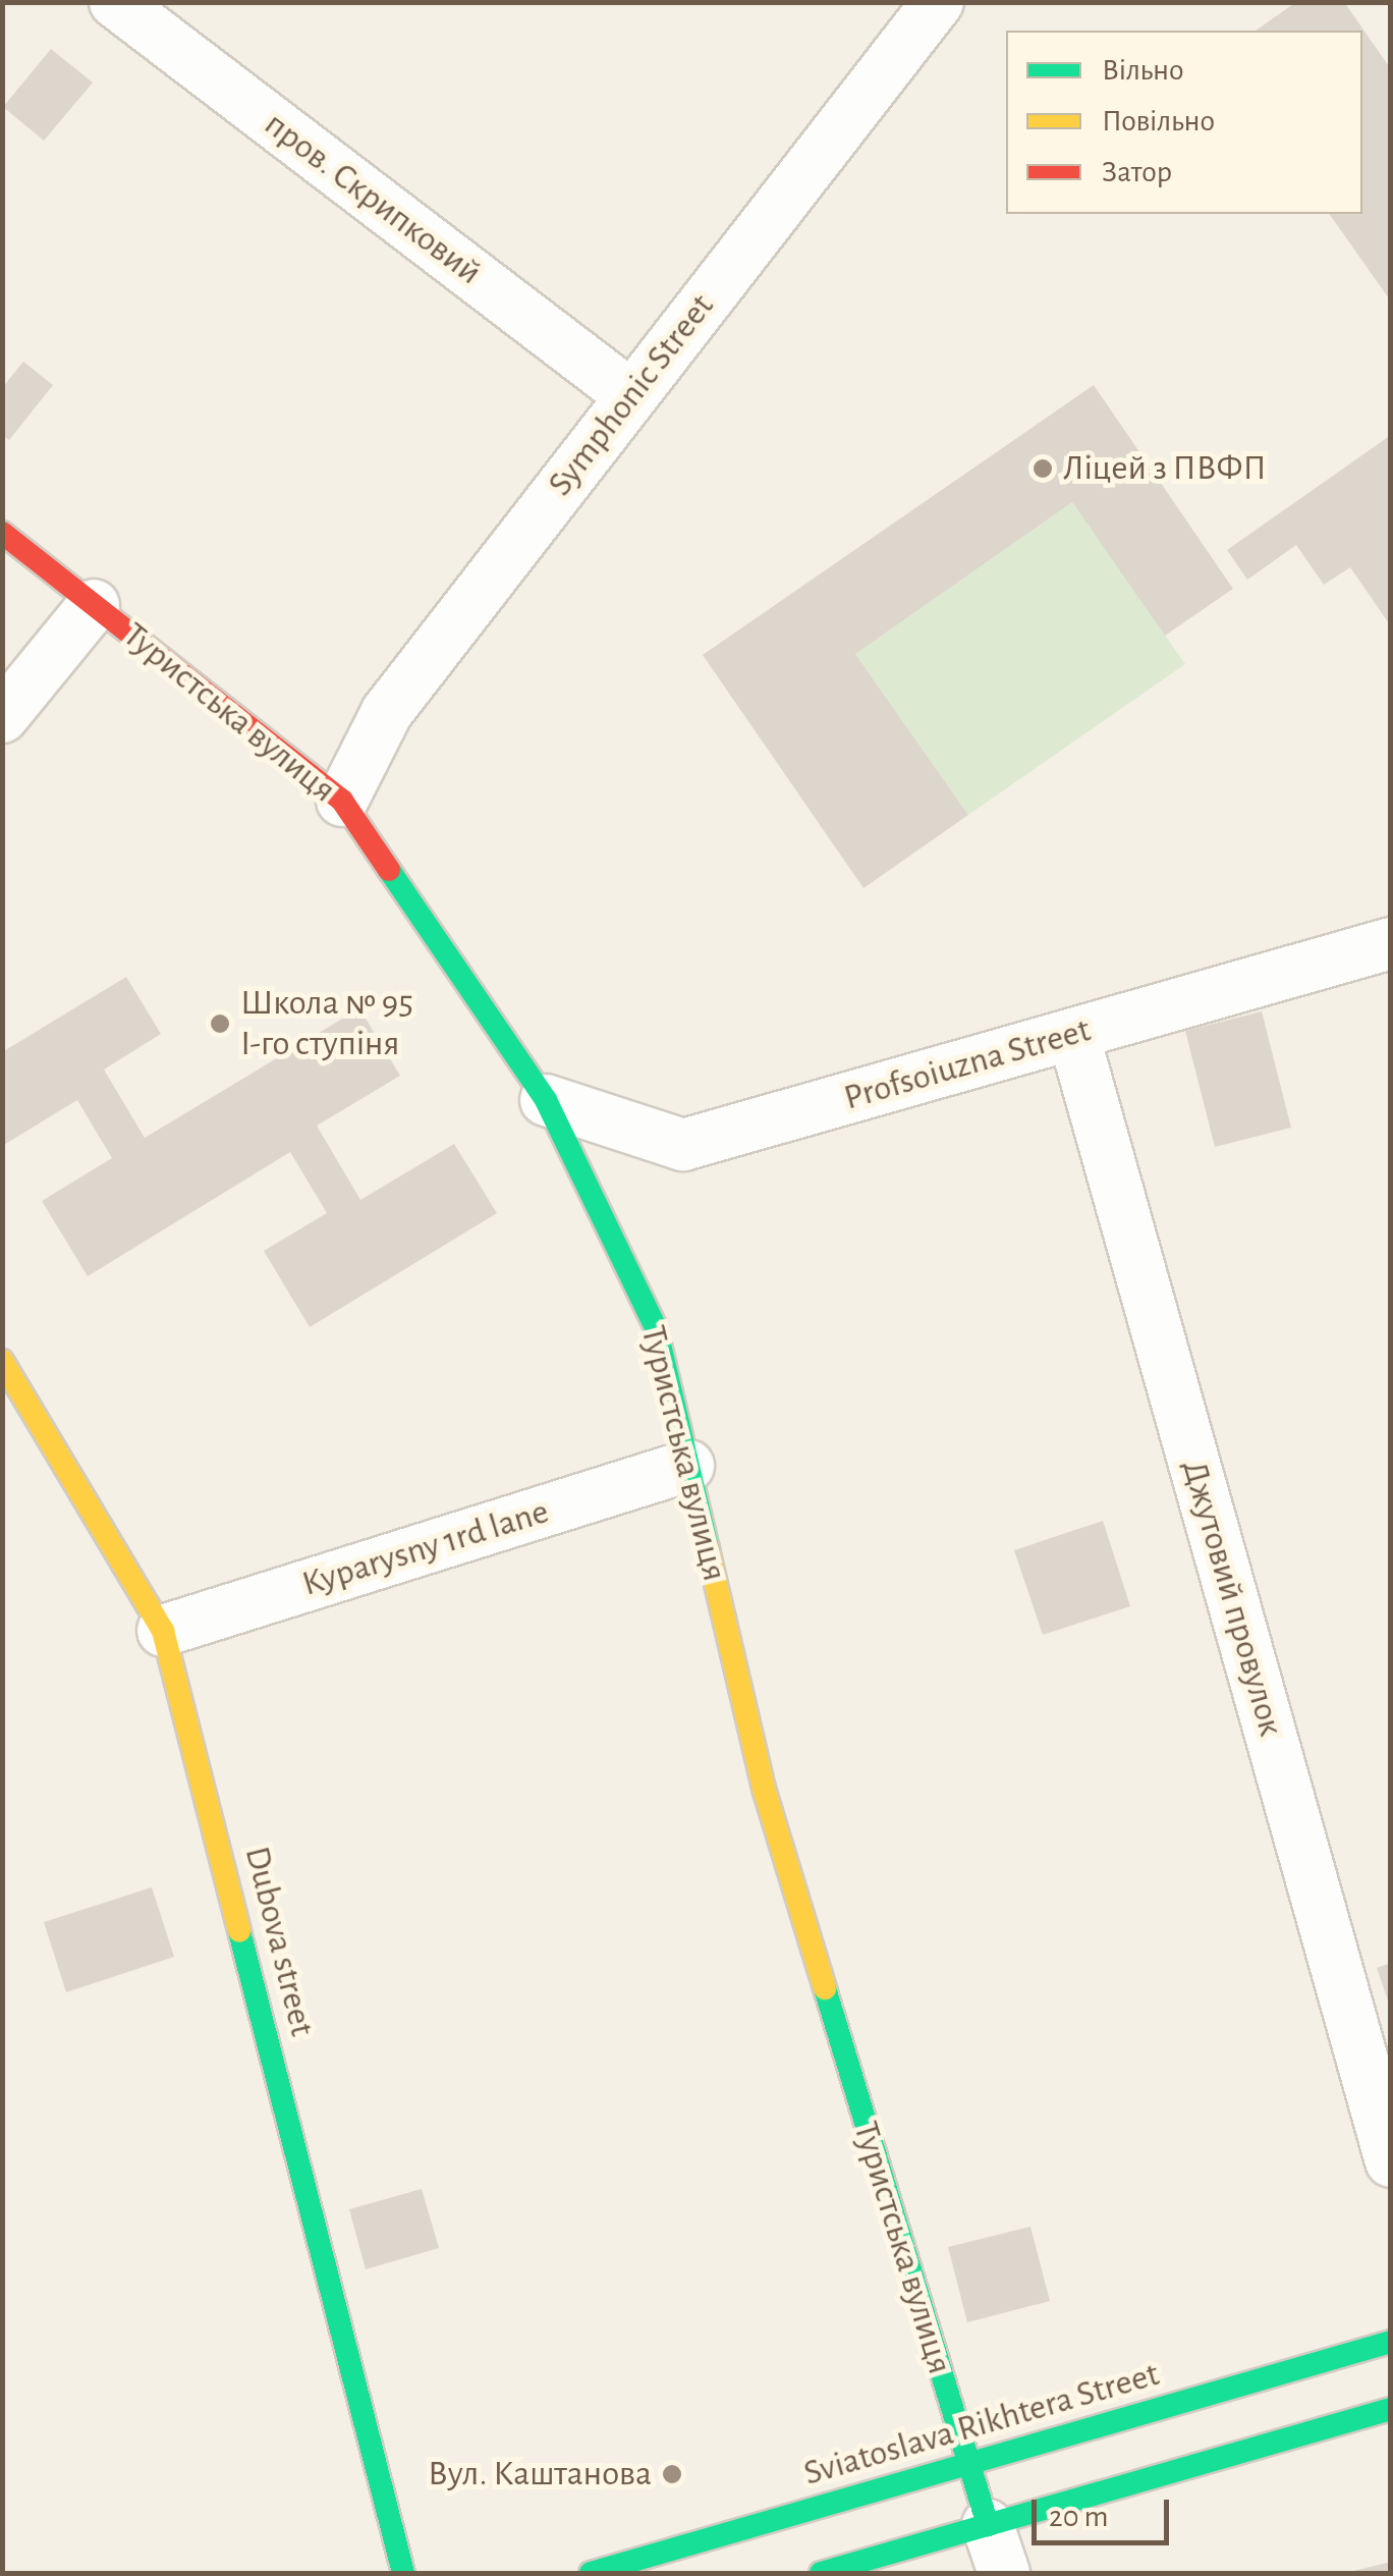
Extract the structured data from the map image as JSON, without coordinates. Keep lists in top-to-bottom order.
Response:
{
  "streets": {
    "street": [
      "пров. Скрипковий",
      "Symphonic Street",
      "Туристська вулиця",
      "Profsoiuzna Street",
      "Kyparysny 1rd lane",
      "Джутовий провулок",
      "Dubova street",
      "Sviatoslava Rikhtera Street"
    ]
  },
  "crossings": [
    ["пров. Скрипковий", "Symphonic Street"],
    ["Symphonic Street", "Туристська вулиця"],
    ["Туристська вулиця", "Profsoiuzna Street"],
    ["Туристська вулиця", "Kyparysny 1rd lane"],
    ["Туристська вулиця", "Sviatoslava Rikhtera Street"],
    ["Profsoiuzna Street", "Джутовий провулок"],
    ["Kyparysny 1rd lane", "Dubova street"]
  ],
  "places": ["Ліцей з ПВФП", "Школа № 95 І-го ступіня", "Вул. Каштанова"],
  "legend": ["Вільно", "Повільно", "Затор"],
  "scale_bar": "20 m"
}
